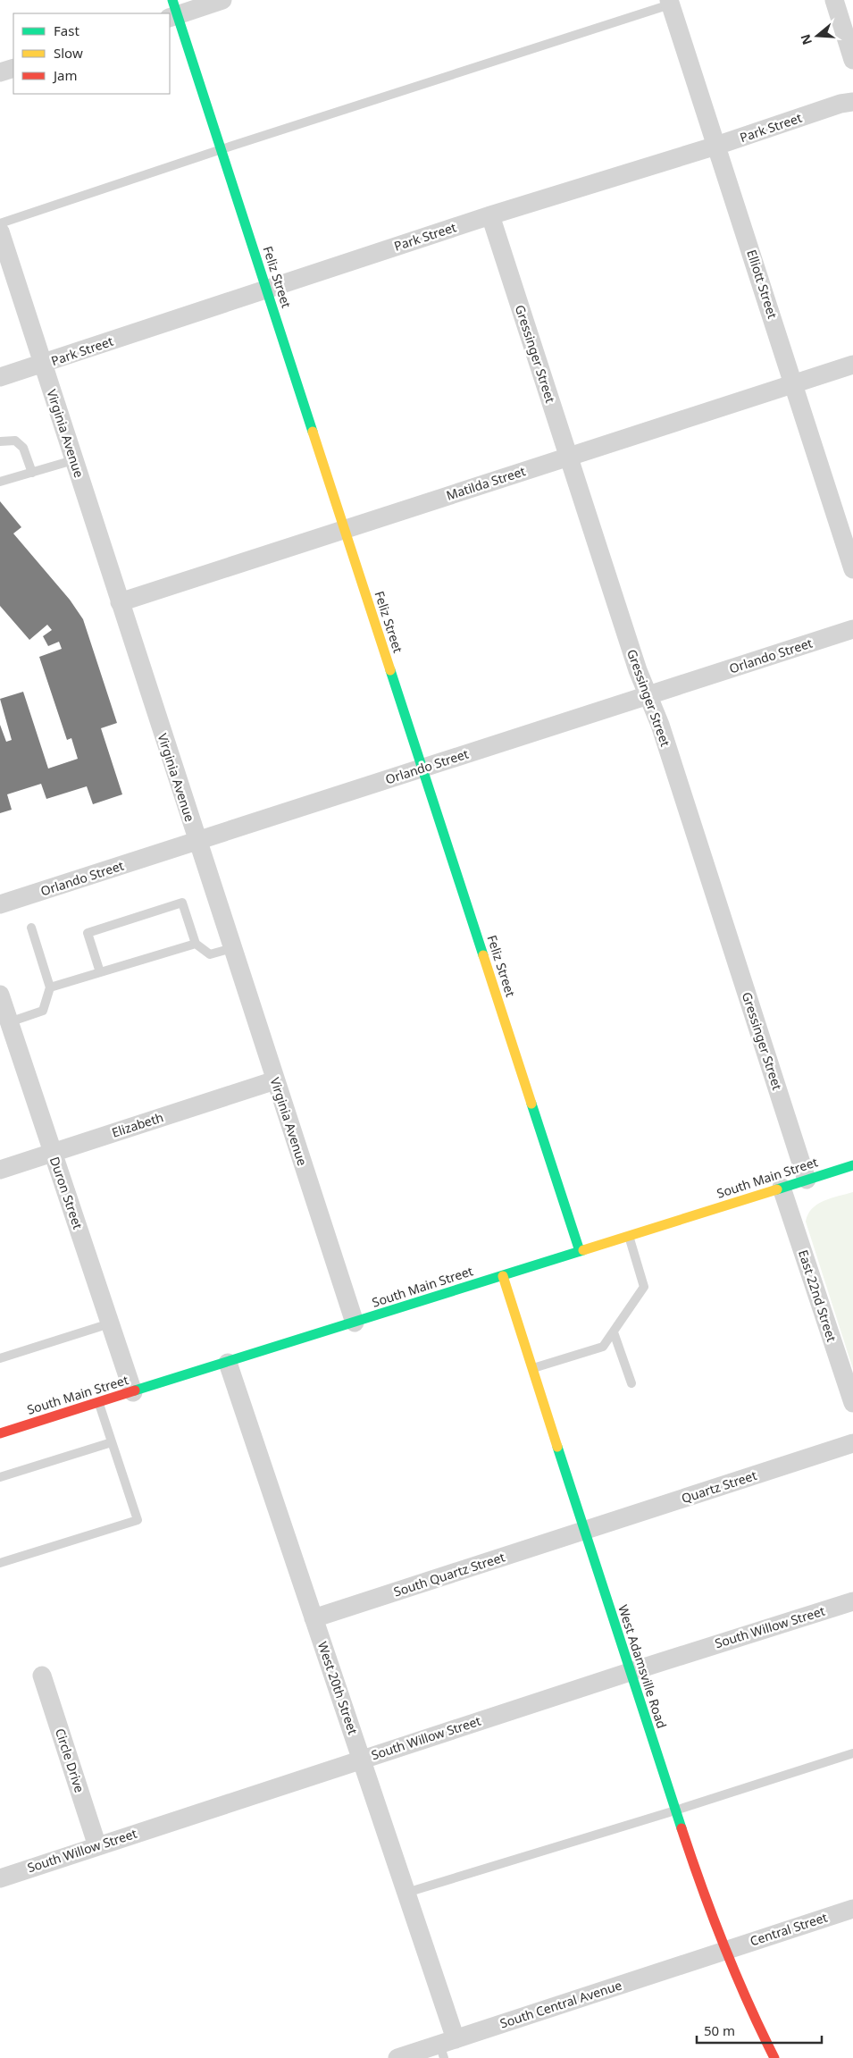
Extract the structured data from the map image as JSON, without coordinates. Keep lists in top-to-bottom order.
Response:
{
  "streets": {
    "street": [
      "Park Street",
      "Feliz Street",
      "Elliott Street",
      "Gressinger Street",
      "Virginia Avenue",
      "Matilda Street",
      "Orlando Street",
      "Elizabeth",
      "South Main Street",
      "Duron Street",
      "East 22nd Street",
      "Quartz Street",
      "South Quartz Street",
      "South Willow Street",
      "West Adamsville Road",
      "West 20th Street",
      "Circle Drive",
      "Central Street",
      "South Central Avenue"
    ]
  },
  "crossings": [
    ["Park Street", "Feliz Street"],
    ["Park Street", "Elliott Street"],
    ["Park Street", "Gressinger Street"],
    ["Park Street", "Virginia Avenue"],
    ["Feliz Street", "Matilda Street"],
    ["Feliz Street", "Orlando Street"],
    ["Feliz Street", "South Main Street"],
    ["Elliott Street", "Matilda Street"],
    ["Gressinger Street", "Matilda Street"],
    ["Gressinger Street", "Orlando Street"],
    ["Gressinger Street", "South Main Street"],
    ["Virginia Avenue", "Matilda Street"],
    ["Virginia Avenue", "Orlando Street"],
    ["Virginia Avenue", "Elizabeth"],
    ["Virginia Avenue", "South Main Street"],
    ["Elizabeth", "Duron Street"],
    ["South Main Street", "Duron Street"],
    ["South Main Street", "East 22nd Street"],
    ["South Main Street", "West Adamsville Road"],
    ["South Main Street", "West 20th Street"],
    ["Quartz Street", "South Quartz Street"],
    ["Quartz Street", "West Adamsville Road"],
    ["South Quartz Street", "West Adamsville Road"],
    ["South Quartz Street", "West 20th Street"],
    ["South Willow Street", "West Adamsville Road"],
    ["South Willow Street", "West 20th Street"],
    ["South Willow Street", "Circle Drive"],
    ["West Adamsville Road", "Central Street"],
    ["West Adamsville Road", "South Central Avenue"],
    ["West 20th Street", "South Central Avenue"],
    ["Central Street", "South Central Avenue"]
  ],
  "legend": ["Fast", "Slow", "Jam"],
  "scale_bar": "50 m",
  "north": "left"
}
